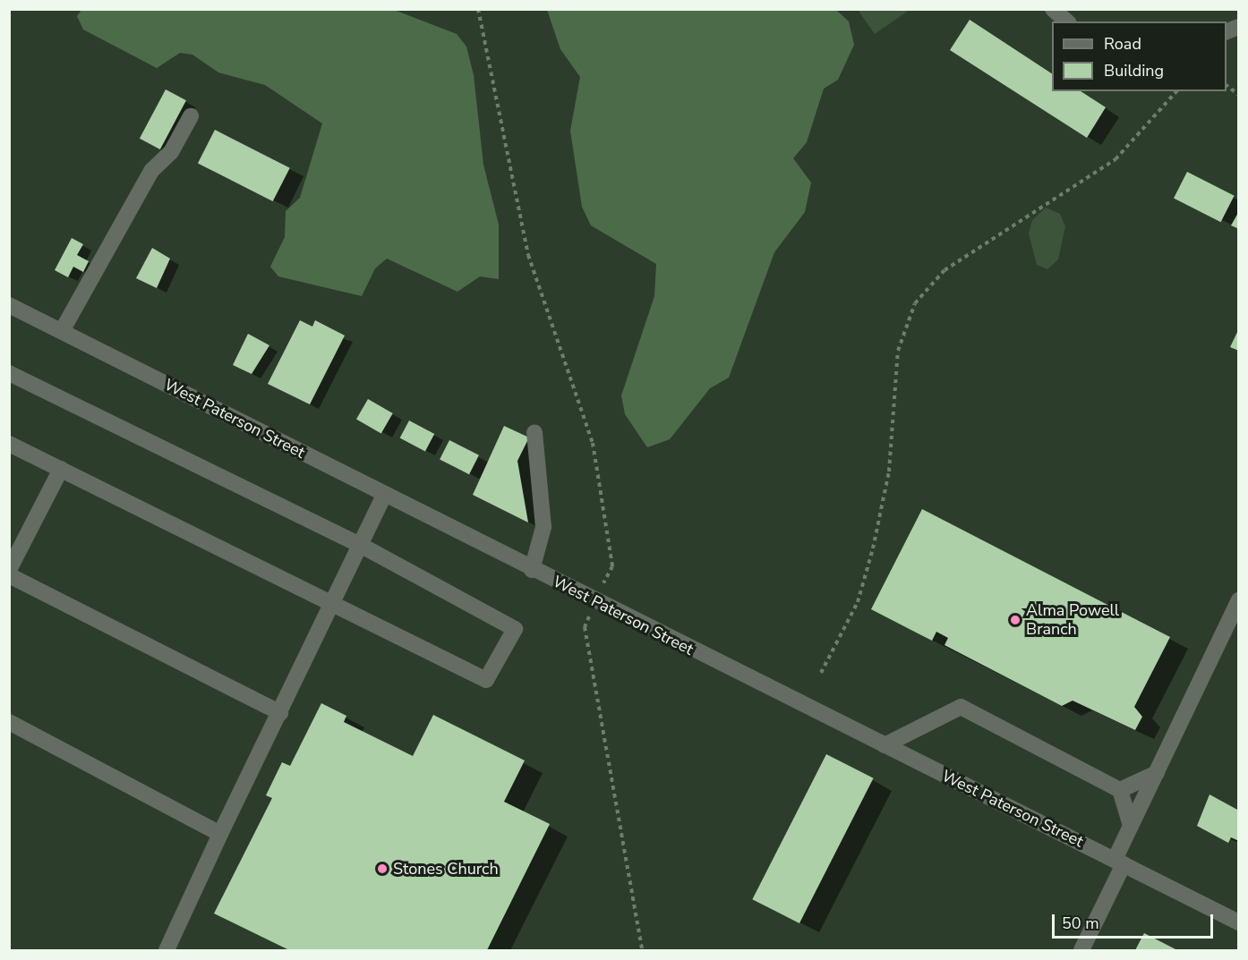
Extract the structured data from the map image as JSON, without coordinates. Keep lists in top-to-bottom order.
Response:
{
  "streets": {
    "street": ["West Paterson Street"]
  },
  "places": ["Alma Powell Branch", "Stones Church"],
  "legend": ["Road", "Building"],
  "scale_bar": "50 m"
}
